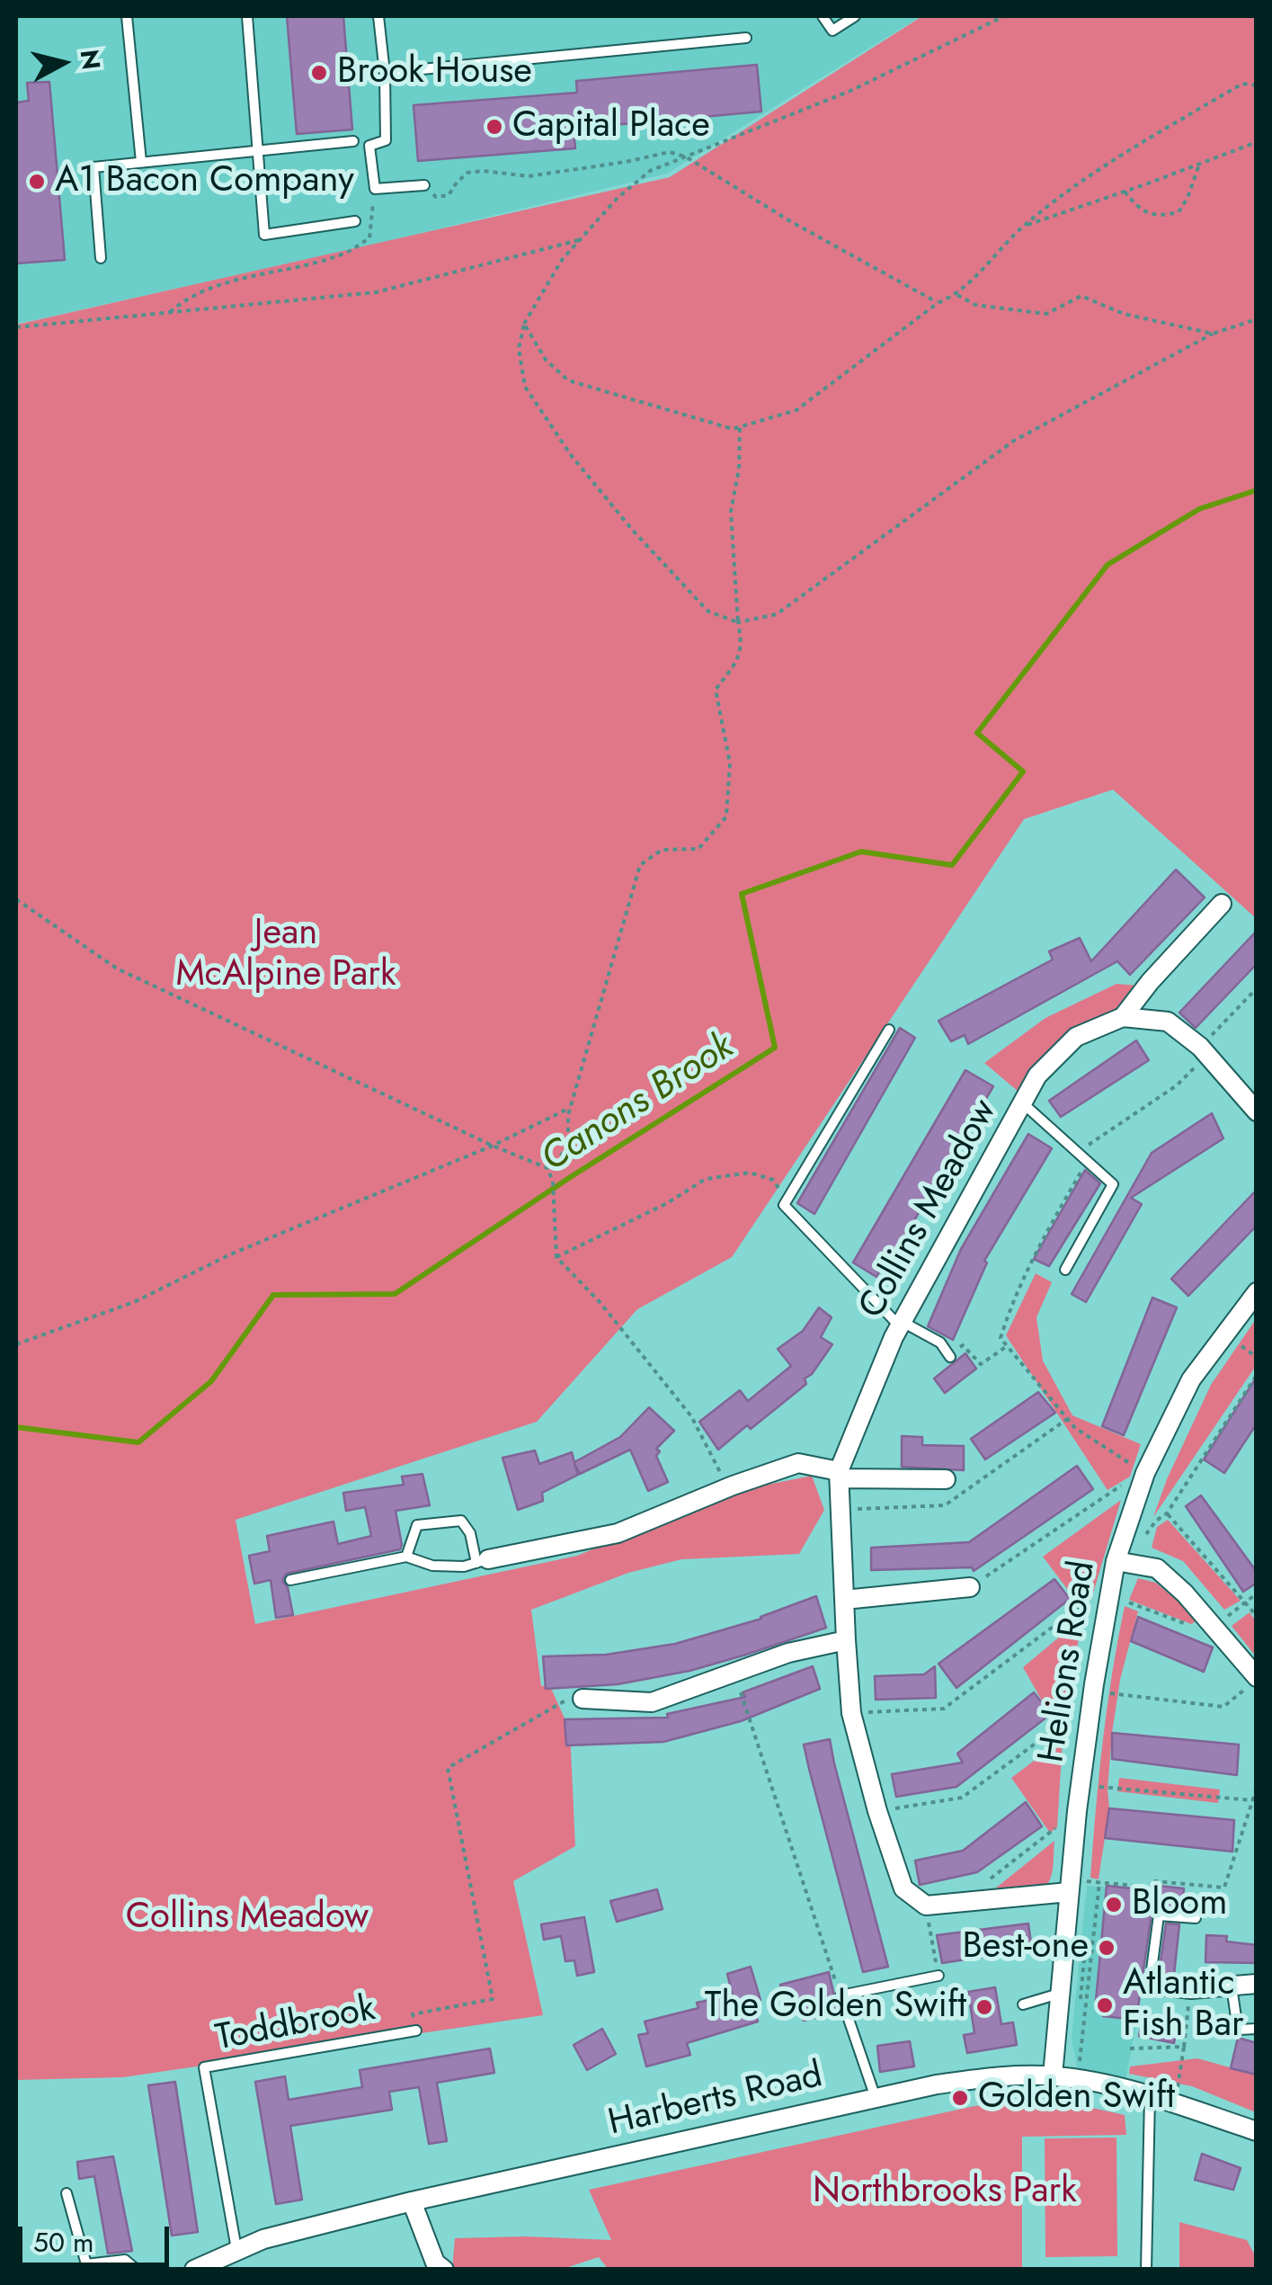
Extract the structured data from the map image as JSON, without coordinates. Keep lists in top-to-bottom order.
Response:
{
  "streets": {
    "street": ["Collins Meadow", "Helions Road", "Harberts Road"],
    "lane": ["Toddbrook"]
  },
  "crossings": [
    ["Helions Road", "Harberts Road"],
    ["Toddbrook", "Harberts Road"]
  ],
  "water": ["Canons Brook"],
  "parks": ["Jean McAlpine Park", "Collins Meadow", "Northbrooks Park"],
  "places": [
    "Brook House",
    "Capital Place",
    "A1 Bacon Company",
    "Bloom",
    "Best-one",
    "Atlantic Fish Bar",
    "The Golden Swift",
    "Golden Swift"
  ],
  "scale_bar": "50 m",
  "north": "right"
}
